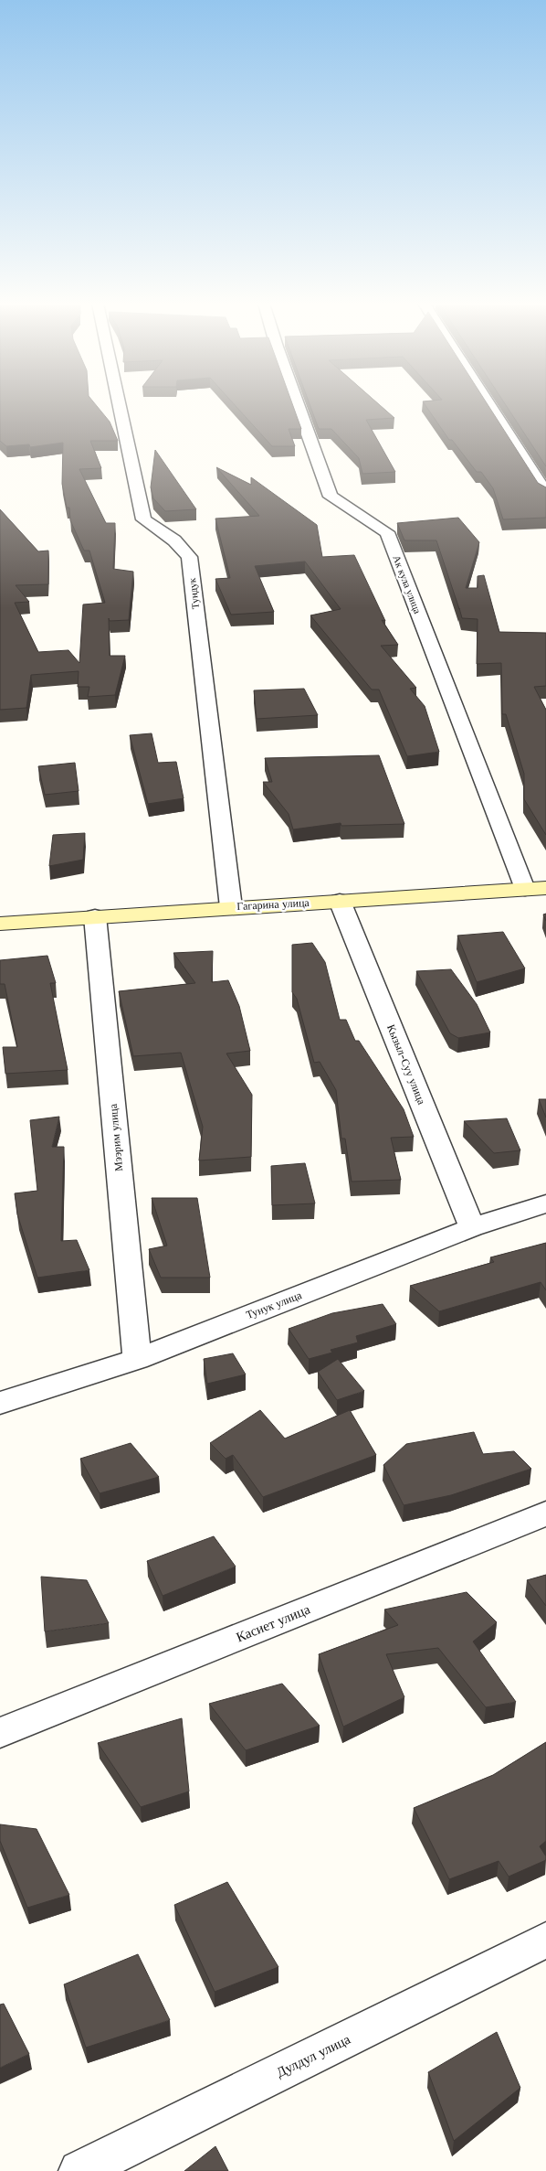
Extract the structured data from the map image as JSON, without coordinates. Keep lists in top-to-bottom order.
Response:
{
  "streets": {
    "main road": ["Гагарина улица"],
    "street": [
      "Ак кула улица",
      "Тундук",
      "Кызыл-Суу улица",
      "Мээрим улица",
      "Тунук улица",
      "Касиет улица",
      "Дулдул улица"
    ]
  },
  "crossings": [
    ["Ак кула улица", "Гагарина улица"],
    ["Тундук", "Гагарина улица"],
    ["Гагарина улица", "Кызыл-Суу улица"],
    ["Гагарина улица", "Мээрим улица"],
    ["Кызыл-Суу улица", "Тунук улица"],
    ["Мээрим улица", "Тунук улица"]
  ]
}
